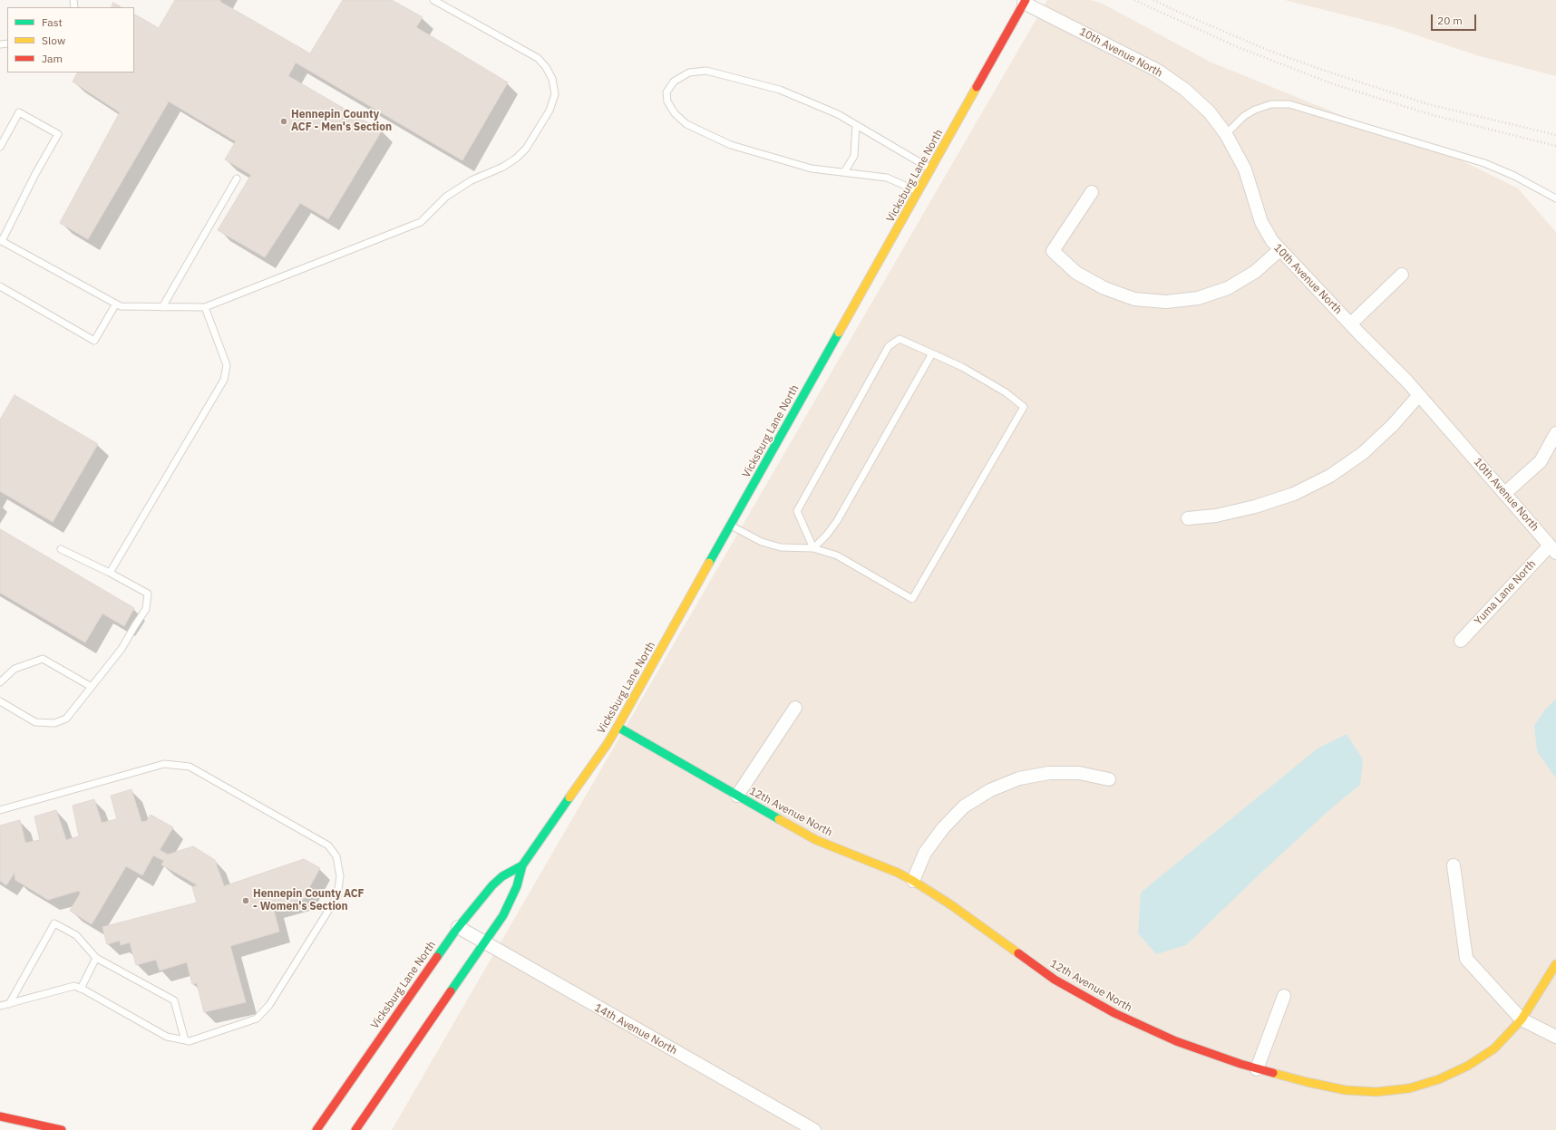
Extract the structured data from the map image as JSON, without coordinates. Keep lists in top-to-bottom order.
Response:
{
  "streets": {
    "main road": ["Vicksburg Lane North", "12th Avenue North"],
    "street": ["10th Avenue North", "Yuma Lane North", "14th Avenue North"]
  },
  "crossings": [
    ["10th Avenue North", "Vicksburg Lane North"],
    ["10th Avenue North", "Yuma Lane North"],
    ["Vicksburg Lane North", "12th Avenue North"],
    ["Vicksburg Lane North", "14th Avenue North"]
  ],
  "places": ["Hennepin County ACF - Men's Section", "Hennepin County ACF - Women's Section"],
  "legend": ["Fast", "Slow", "Jam"],
  "scale_bar": "20 m"
}
